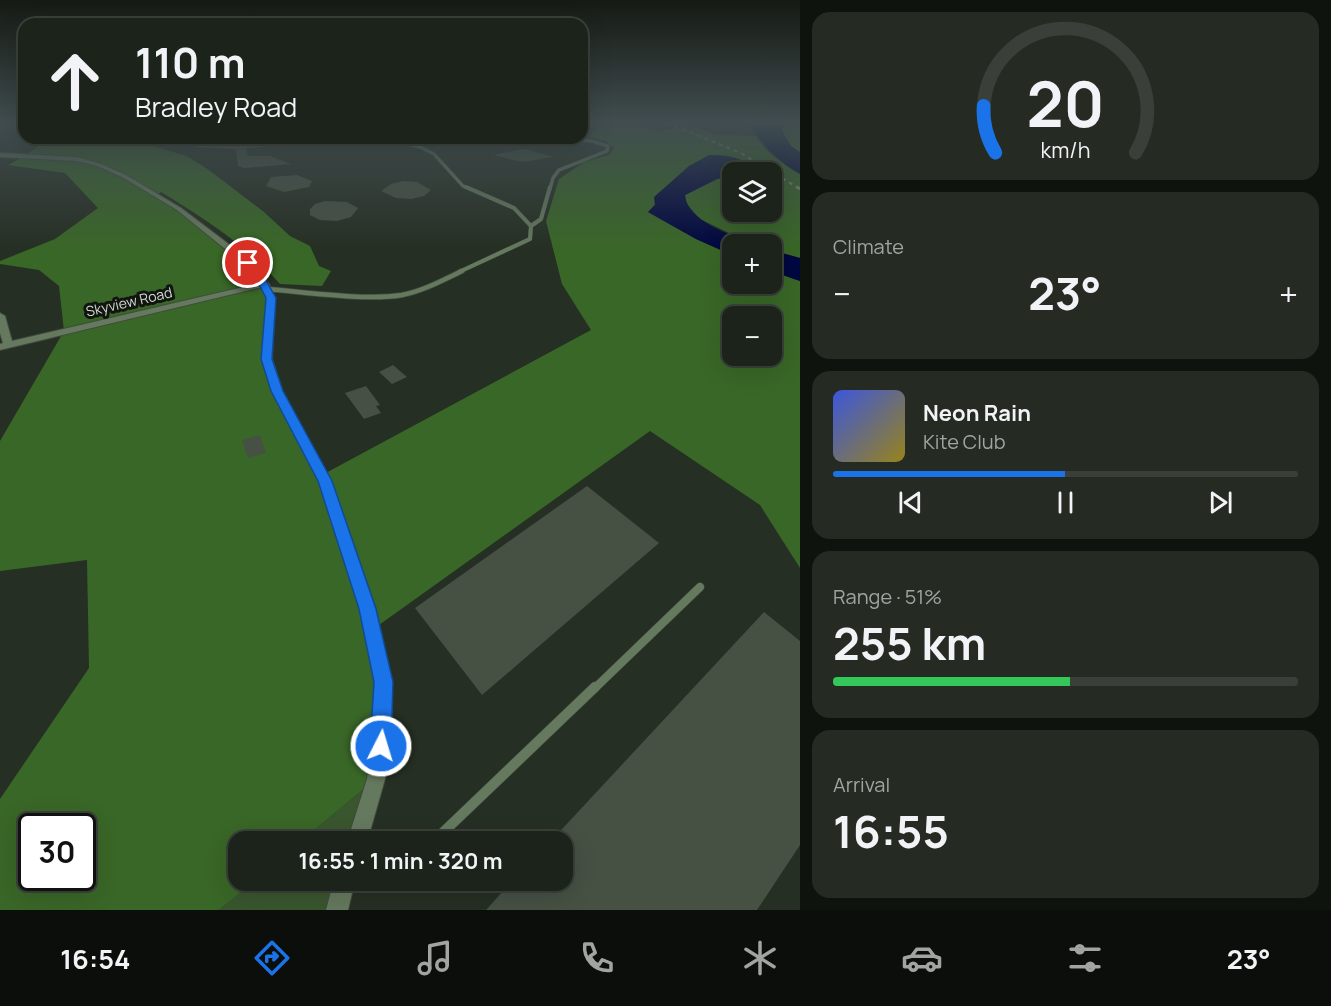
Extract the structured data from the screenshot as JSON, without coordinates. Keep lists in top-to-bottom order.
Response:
{
  "streets": {
    "street": ["Skyview Road"]
  },
  "page": {
    "turn": ["110 m", "Bradley Road"],
    "map_buttons": ["+", "−"],
    "tile": [
      "Climate",
      ["Range · 51%", "255 km"],
      ["Arrival", "16:55"]
    ],
    "heat": ["−", "23°", "+"],
    "song": ["Neon Rain", "Kite Club"],
    "limit": "30",
    "trip": "16:55 · 1 min · 320 m",
    "tabs": ["16:54", "23°"],
    "gauge": ["20", "km/h"]
  }
}
